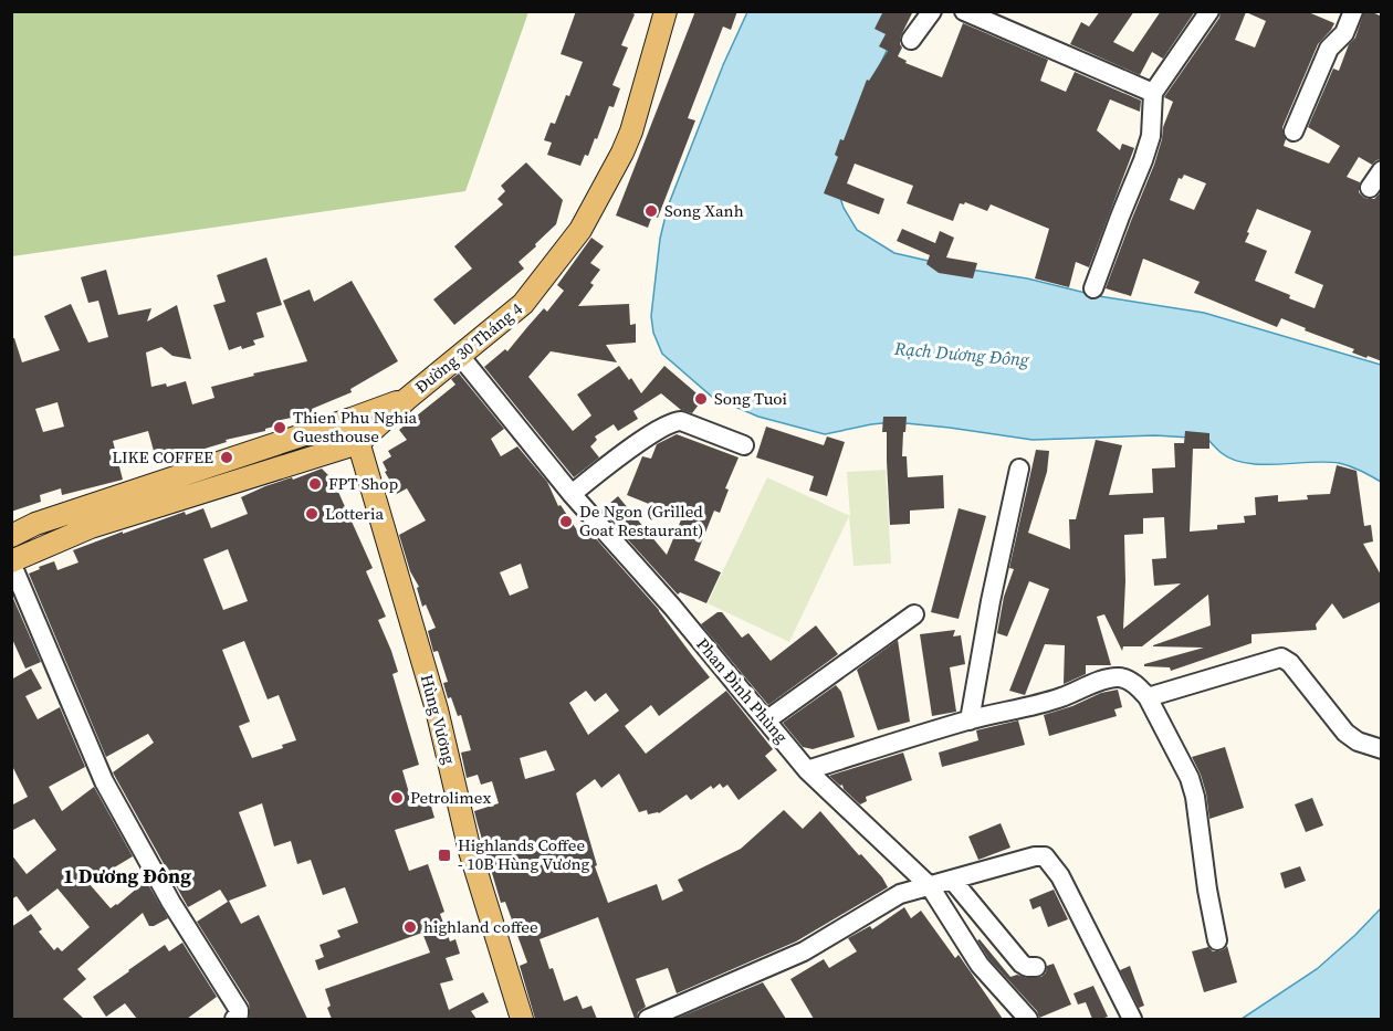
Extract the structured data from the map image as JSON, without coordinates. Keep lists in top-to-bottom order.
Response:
{
  "streets": {
    "main road": ["Đường 30 Tháng 4", "Hùng Vương"],
    "street": ["Phan Đình Phùng"]
  },
  "crossings": [
    ["Đường 30 Tháng 4", "Phan Đình Phùng"],
    ["Đường 30 Tháng 4", "Hùng Vương"]
  ],
  "districts": ["1 Dương Đông"],
  "water": ["Rạch Dương Đông"],
  "places": {
    "other": [
      "Song Xanh",
      "Song Tuoi",
      "Thien Phu Nghia Guesthouse",
      "LIKE COFFEE",
      "FPT Shop",
      "Lotteria",
      "De Ngon (Grilled Goat Restaurant)",
      "Petrolimex",
      "highland coffee"
    ],
    "transit": ["Highlands Coffee - 10B Hùng Vương"]
  }
}
